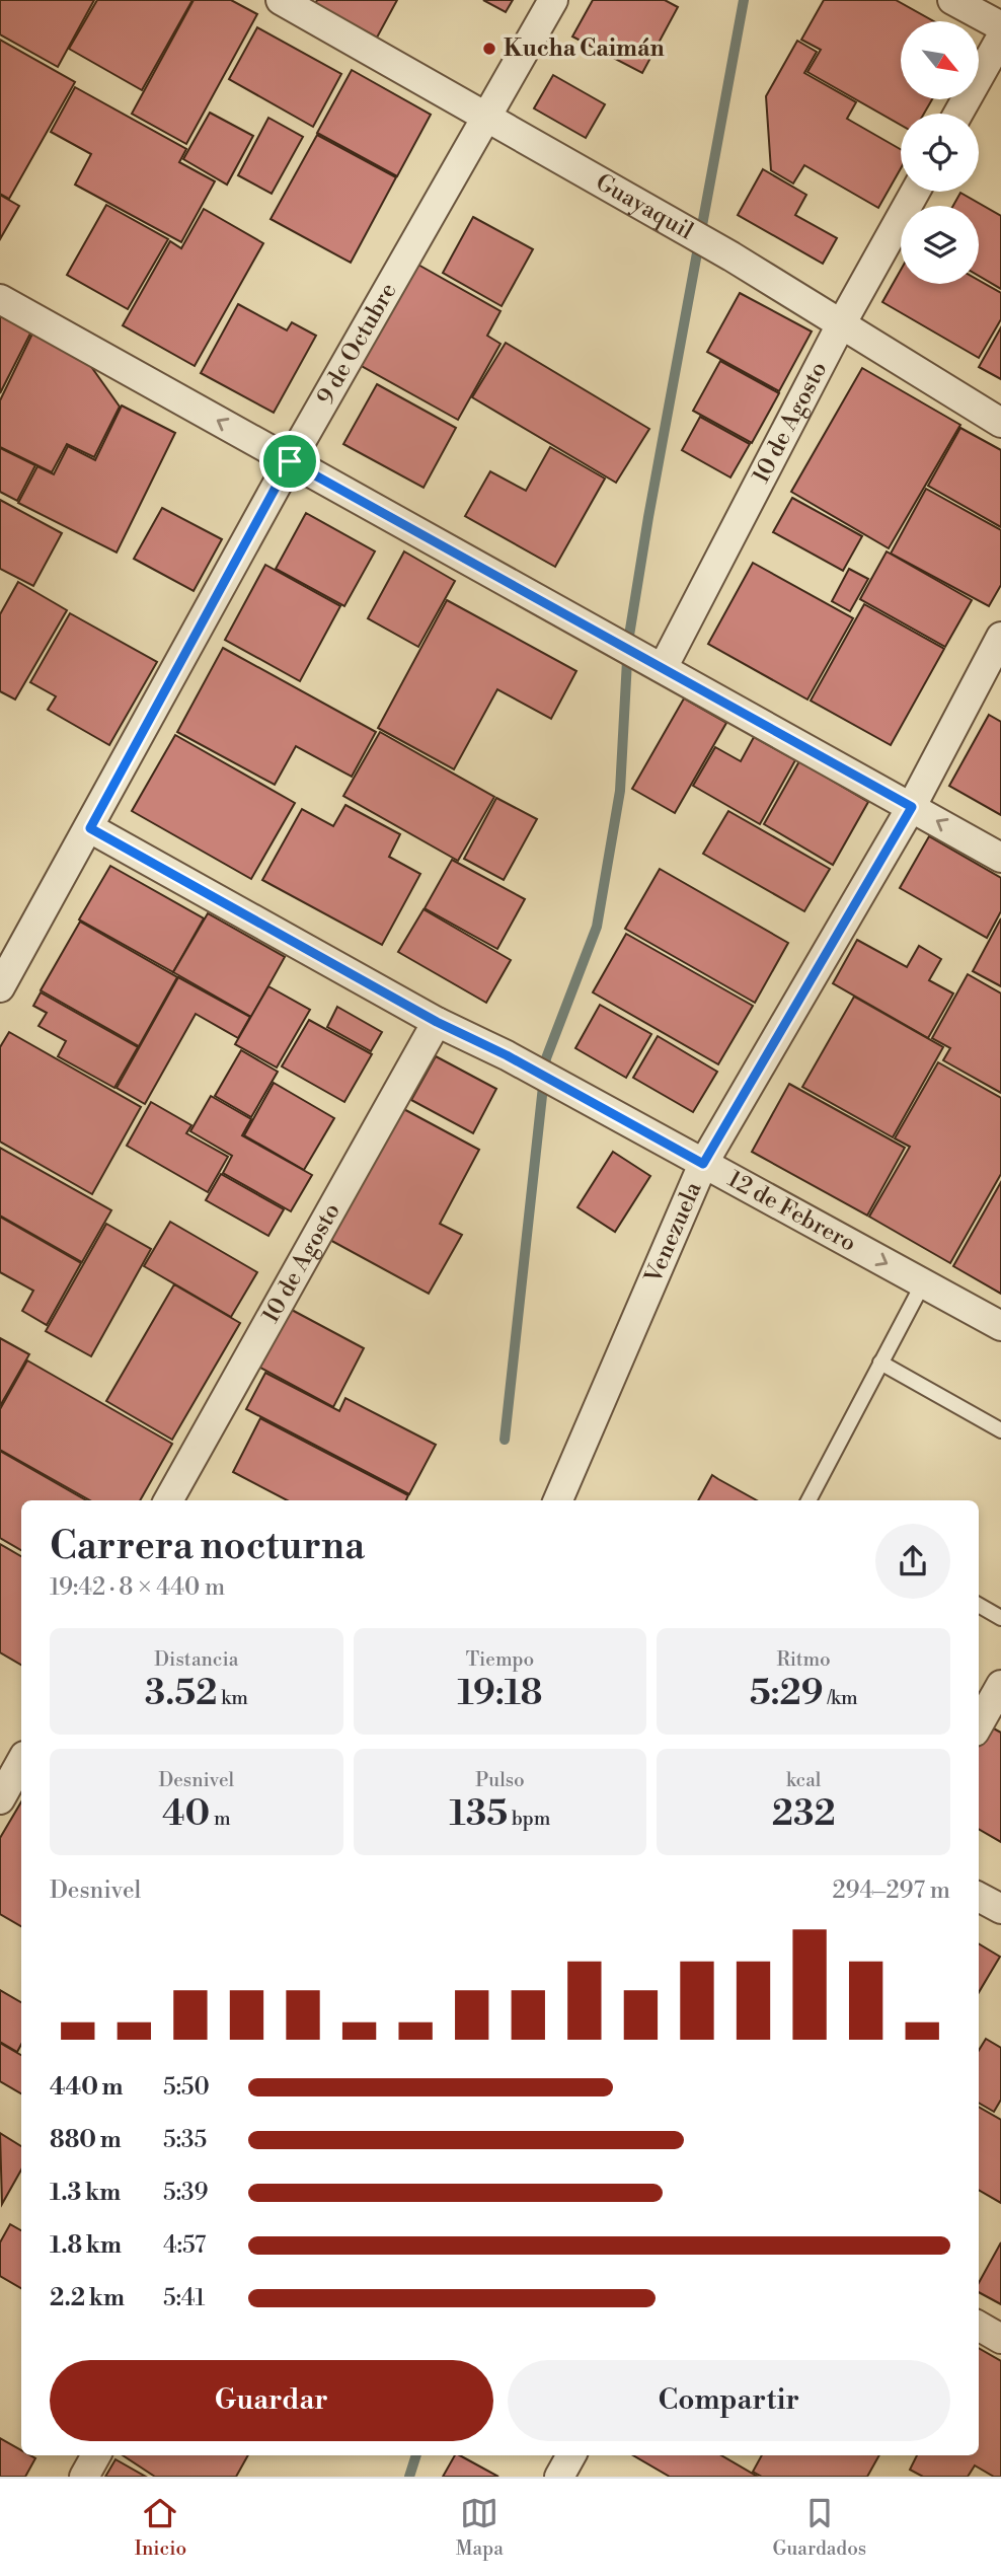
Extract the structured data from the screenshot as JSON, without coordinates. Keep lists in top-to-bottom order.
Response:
{
  "streets": {
    "street": [
      "Guayaquil",
      "9 de Octubre",
      "10 de Agosto",
      "12 de Febrero",
      "Venezuela"
    ]
  },
  "crossings": [
    ["Guayaquil", "9 de Octubre"],
    ["Guayaquil", "10 de Agosto"],
    ["10 de Agosto", "12 de Febrero"],
    ["12 de Febrero", "Venezuela"]
  ],
  "one_way": ["12 de Febrero"],
  "places": ["Kucha Caimán"],
  "north": "bottom right",
  "page": {
    "heading": ["Carrera nocturna", "19:42 · 8 × 440 m"],
    "stats": [
      ["Distancia", "3.52 km"],
      ["Tiempo", "19:18"],
      ["Ritmo", "5:29 /km"],
      ["Desnivel", "40 m"],
      ["Pulso", "135 bpm"],
      ["kcal", "232"]
    ],
    "chart": ["Desnivel", "294–297 m"],
    "list": [
      {
        "name": "440 m",
        "note": "5:50"
      },
      {
        "name": "880 m",
        "note": "5:35"
      },
      {
        "name": "1.3 km",
        "note": "5:39"
      },
      {
        "name": "1.8 km",
        "note": "4:57"
      },
      {
        "name": "2.2 km",
        "note": "5:41"
      }
    ],
    "buttons": ["Guardar", "Compartir"],
    "tabs": ["Inicio", "Mapa", "Guardados"]
  }
}
